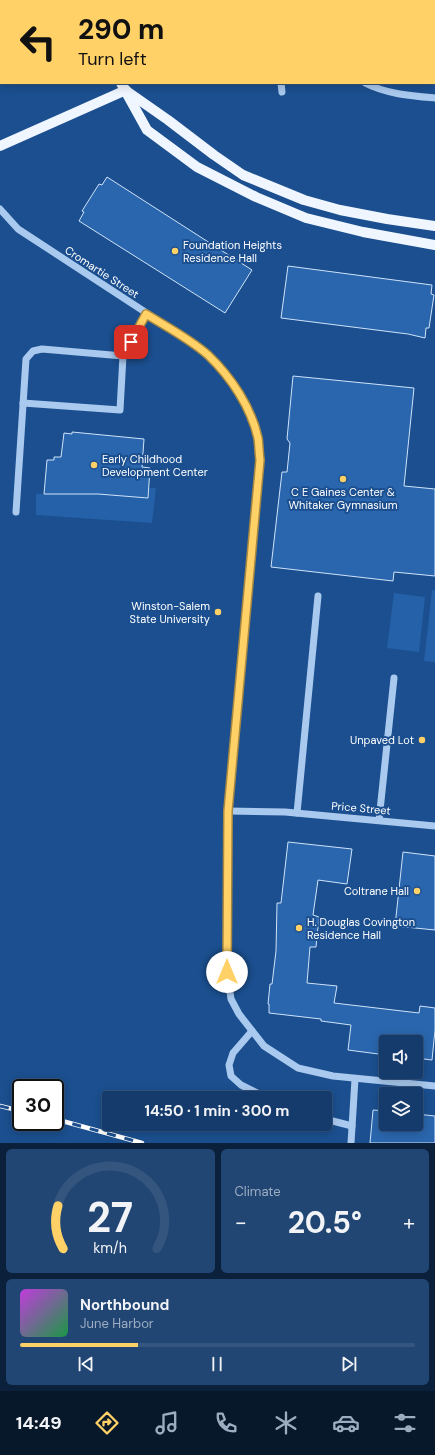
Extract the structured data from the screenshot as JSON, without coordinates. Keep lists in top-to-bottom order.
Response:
{
  "streets": {
    "street": ["Cromartie Street", "Price Street"]
  },
  "crossings": [
    ["Cromartie Street", "Price Street"]
  ],
  "places": [
    "Foundation Heights Residence Hall",
    "Early Childhood Development Center",
    "C E Gaines Center & Whitaker Gymnasium",
    "Winston-Salem State University",
    "Unpaved Lot",
    "Coltrane Hall",
    "H. Douglas Covington Residence Hall"
  ],
  "page": {
    "turn": ["290 m", "Turn left"],
    "limit": "30",
    "trip": "14:50 · 1 min · 300 m",
    "tile": "Climate",
    "heat": ["−", "20.5°", "+"],
    "song": ["Northbound", "June Harbor"],
    "tabs": "14:49",
    "gauge": ["27", "km/h"]
  }
}
